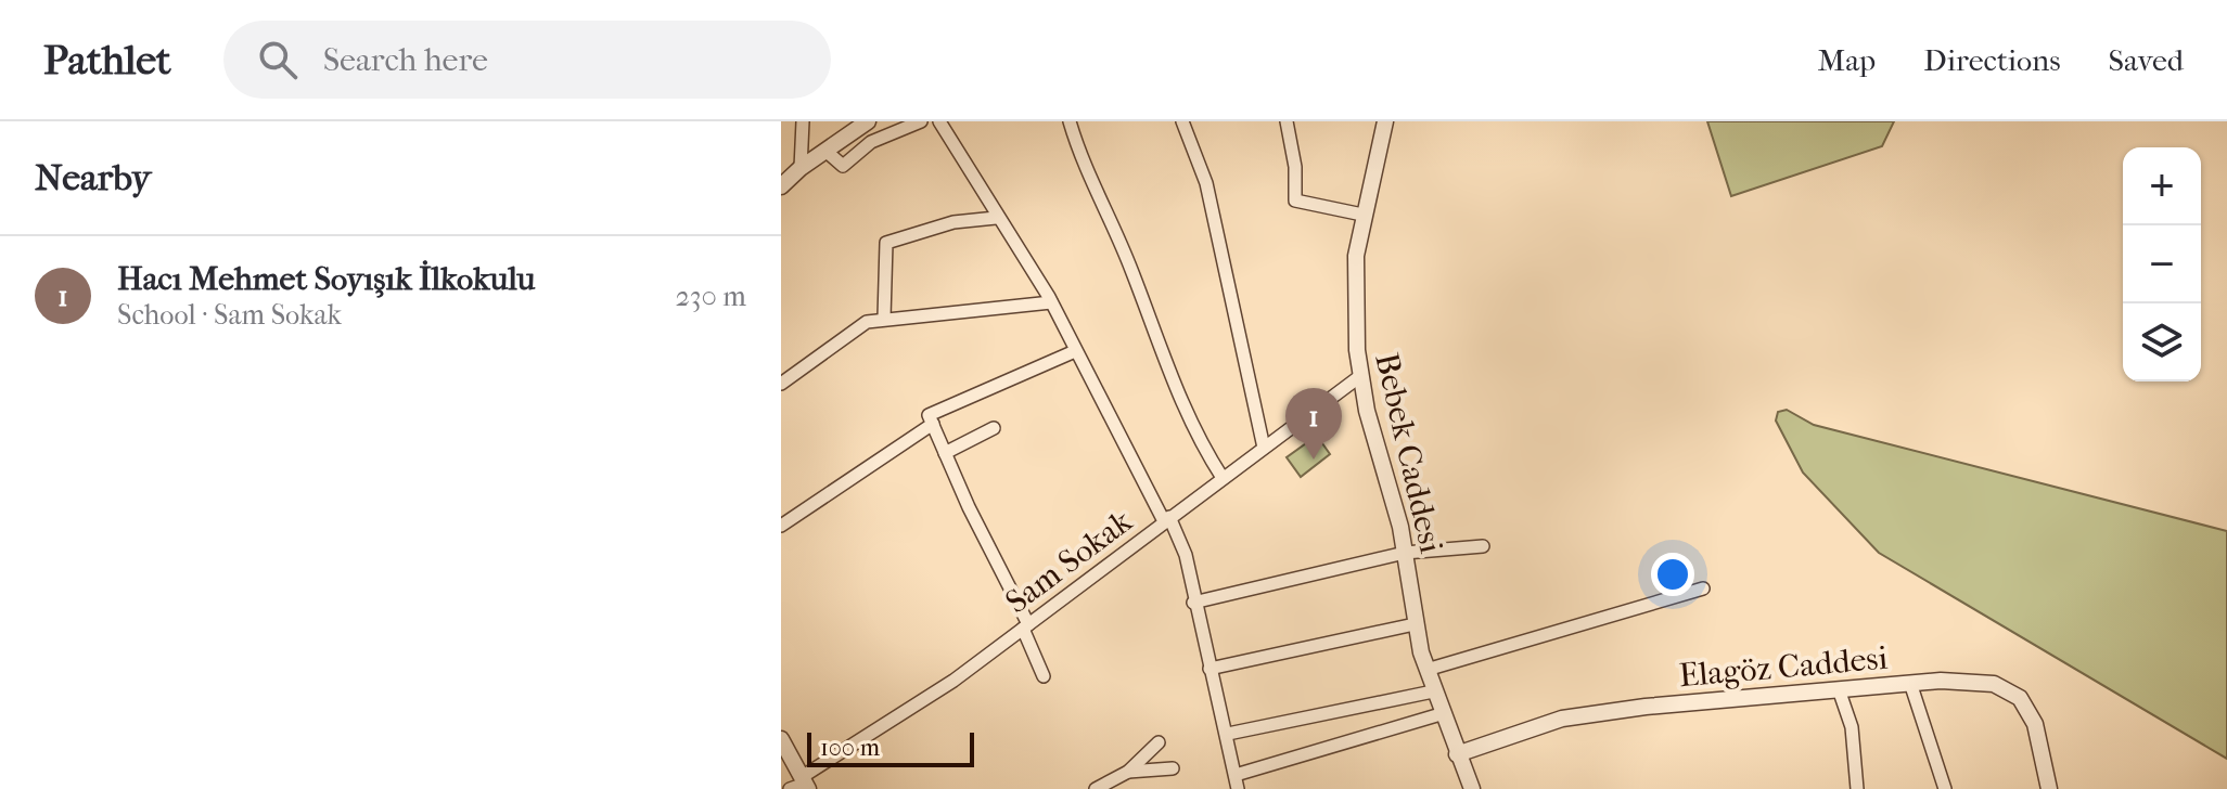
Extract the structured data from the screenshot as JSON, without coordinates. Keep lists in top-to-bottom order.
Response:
{
  "streets": {
    "street": ["Bebek Caddesi", "Sam Sokak", "Elagöz Caddesi"]
  },
  "crossings": [
    ["Bebek Caddesi", "Sam Sokak"],
    ["Bebek Caddesi", "Elagöz Caddesi"]
  ],
  "scale_bar": "100 m",
  "page": {
    "header": "Pathlet",
    "search": "Search here",
    "nav": ["Map", "Directions", "Saved"],
    "heading": "Nearby",
    "map_buttons": ["+", "−"],
    "list": [
      {
        "mark": "1",
        "name": "Hacı Mehmet Soyışık İlkokulu",
        "note": "School · Sam Sokak",
        "value": "230 m"
      }
    ],
    "pins": "1",
    "scale": "100 m"
  }
}
